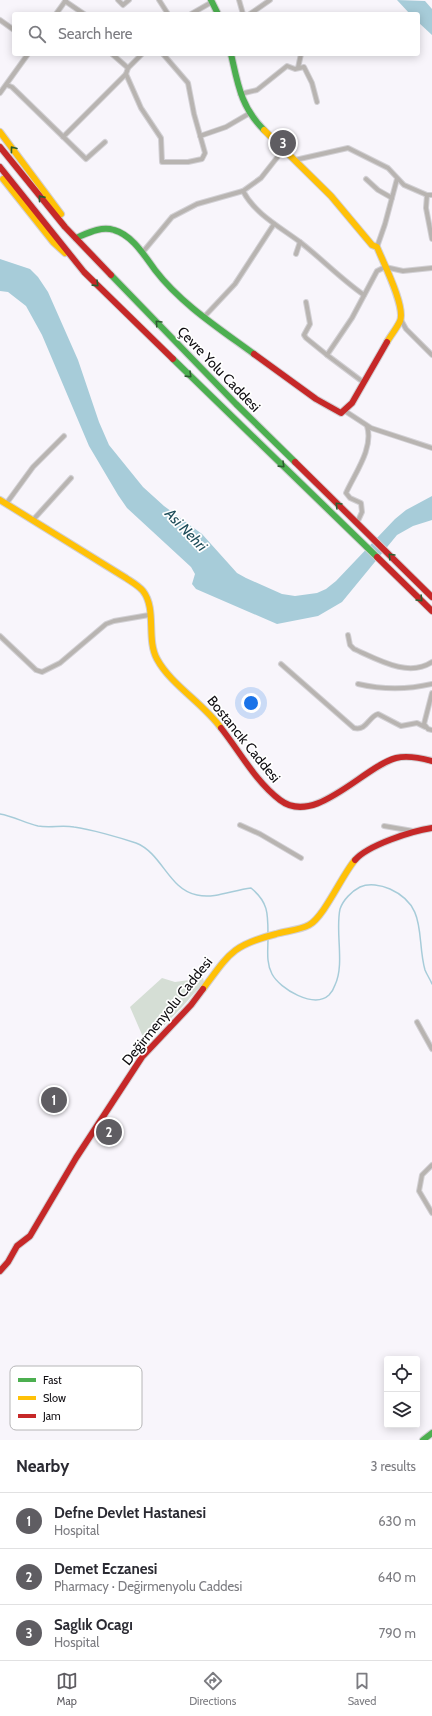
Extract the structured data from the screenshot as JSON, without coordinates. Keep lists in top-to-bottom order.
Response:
{
  "streets": {
    "main road": ["Çevre Yolu Caddesi", "Bostancık Caddesi", "Değirmenyolu Caddesi"]
  },
  "water": ["Asi Nehri"],
  "legend": ["Fast", "Slow", "Jam"],
  "page": {
    "search": "Search here",
    "pins": ["3", "1", "2"],
    "heading": ["Nearby", "3 results"],
    "list": [
      {
        "mark": "1",
        "name": "Defne Devlet Hastanesi",
        "note": "Hospital",
        "value": "630 m"
      },
      {
        "mark": "2",
        "name": "Demet Eczanesi",
        "note": "Pharmacy · Değirmenyolu Caddesi",
        "value": "640 m"
      },
      {
        "mark": "3",
        "name": "Saglık Ocagı",
        "note": "Hospital",
        "value": "790 m"
      }
    ],
    "nav": ["Map", "Directions", "Saved"]
  }
}
